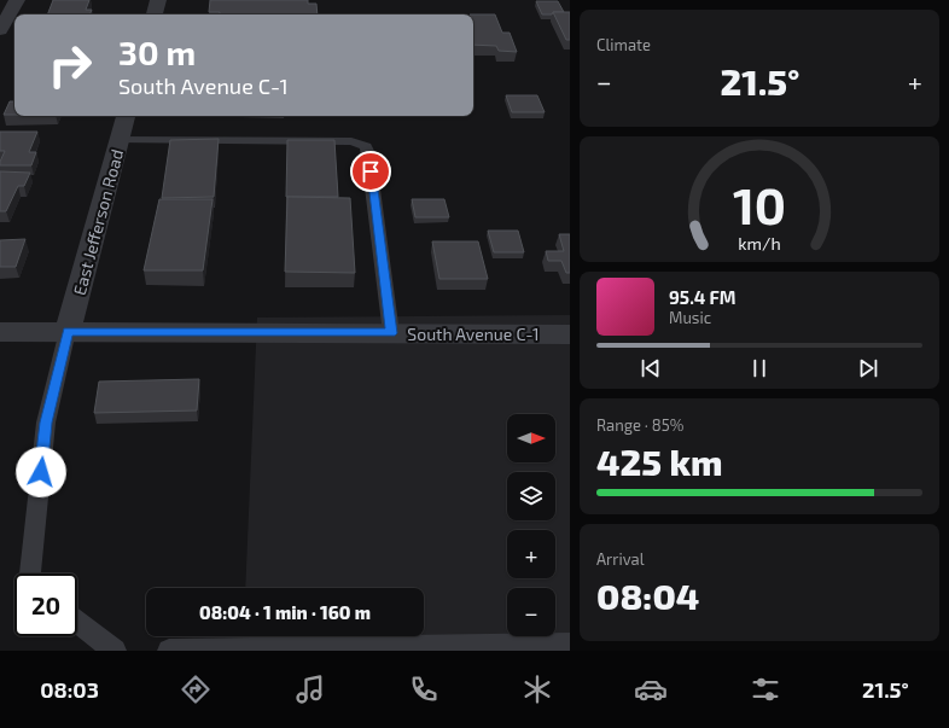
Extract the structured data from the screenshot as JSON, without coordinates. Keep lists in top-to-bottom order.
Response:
{
  "streets": {
    "street": ["East Jefferson Road", "South Avenue C-1"]
  },
  "crossings": [
    ["East Jefferson Road", "South Avenue C-1"]
  ],
  "north": "right",
  "page": {
    "tile": [
      "Climate",
      ["Range · 85%", "425 km"],
      ["Arrival", "08:04"]
    ],
    "turn": ["30 m", "South Avenue C-1"],
    "heat": ["−", "21.5°", "+"],
    "song": ["95.4 FM", "Music"],
    "map_buttons": ["+", "−"],
    "limit": "20",
    "trip": "08:04 · 1 min · 160 m",
    "tabs": ["08:03", "21.5°"],
    "gauge": ["10", "km/h"]
  }
}
